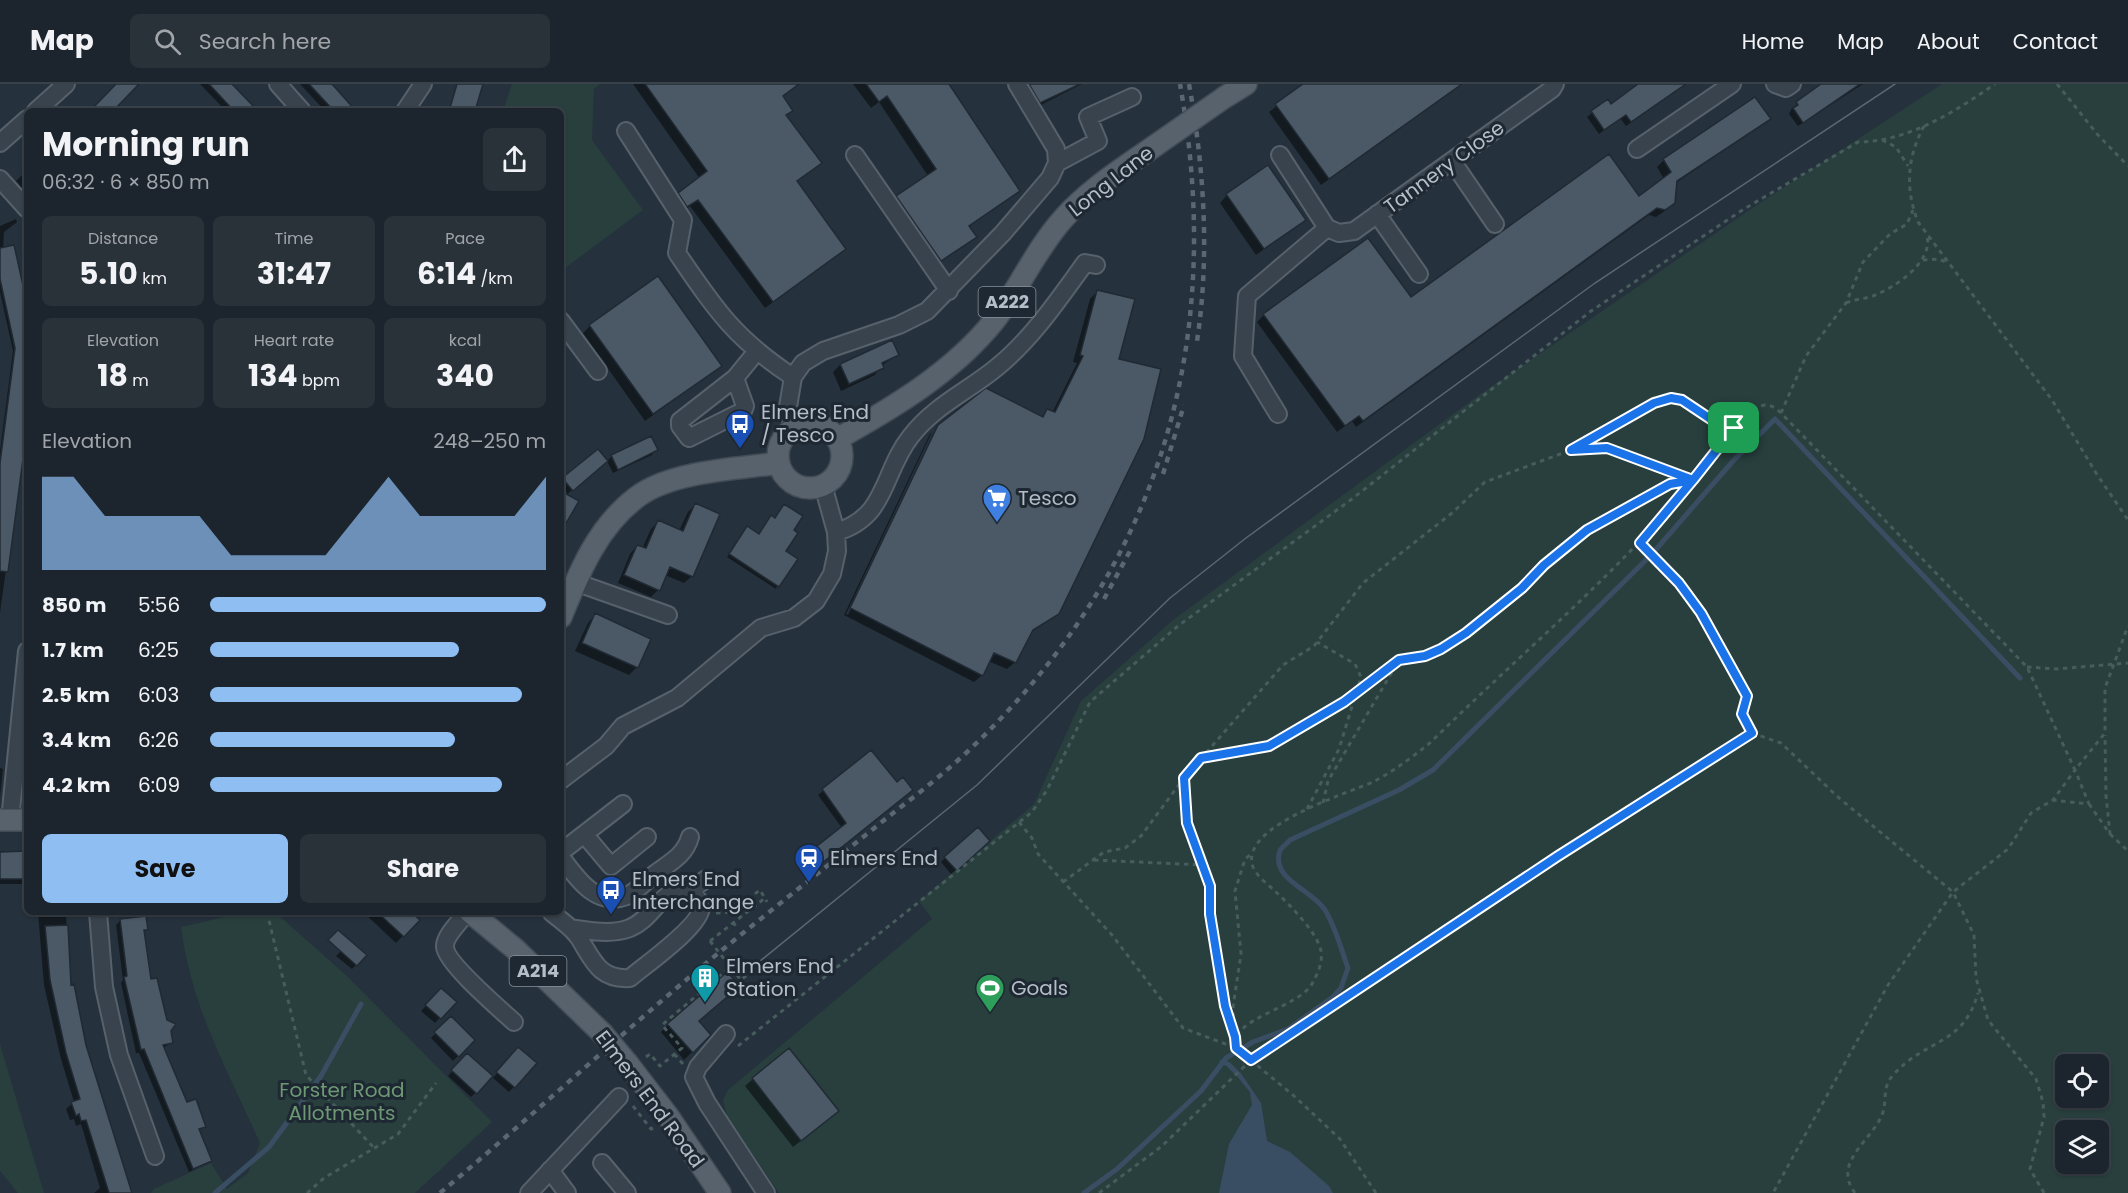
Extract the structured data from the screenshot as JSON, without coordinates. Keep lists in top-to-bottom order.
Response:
{
  "streets": {
    "main road": [
      "Long Lane",
      "A222",
      "A214",
      "Elmers End Road"
    ],
    "street": ["Tannery Close"]
  },
  "parks": ["Forster Road Allotments"],
  "places": {
    "bus stop": ["Elmers End / Tesco", "Elmers End Interchange"],
    "supermarket": ["Tesco"],
    "station": ["Elmers End"],
    "building": ["Elmers End Station"],
    "sports": ["Goals"]
  },
  "page": {
    "header": "Map",
    "search": "Search here",
    "nav": [
      "Home",
      "Map",
      "About",
      "Contact"
    ],
    "heading": ["Morning run", "06:32 · 6 × 850 m"],
    "stats": [
      ["Distance", "5.10 km"],
      ["Time", "31:47"],
      ["Pace", "6:14 /km"],
      ["Elevation", "18 m"],
      ["Heart rate", "134 bpm"],
      ["kcal", "340"]
    ],
    "chart": ["Elevation", "248–250 m"],
    "list": [
      {
        "name": "850 m",
        "note": "5:56"
      },
      {
        "name": "1.7 km",
        "note": "6:25"
      },
      {
        "name": "2.5 km",
        "note": "6:03"
      },
      {
        "name": "3.4 km",
        "note": "6:26"
      },
      {
        "name": "4.2 km",
        "note": "6:09"
      }
    ],
    "buttons": ["Save", "Share"]
  }
}
